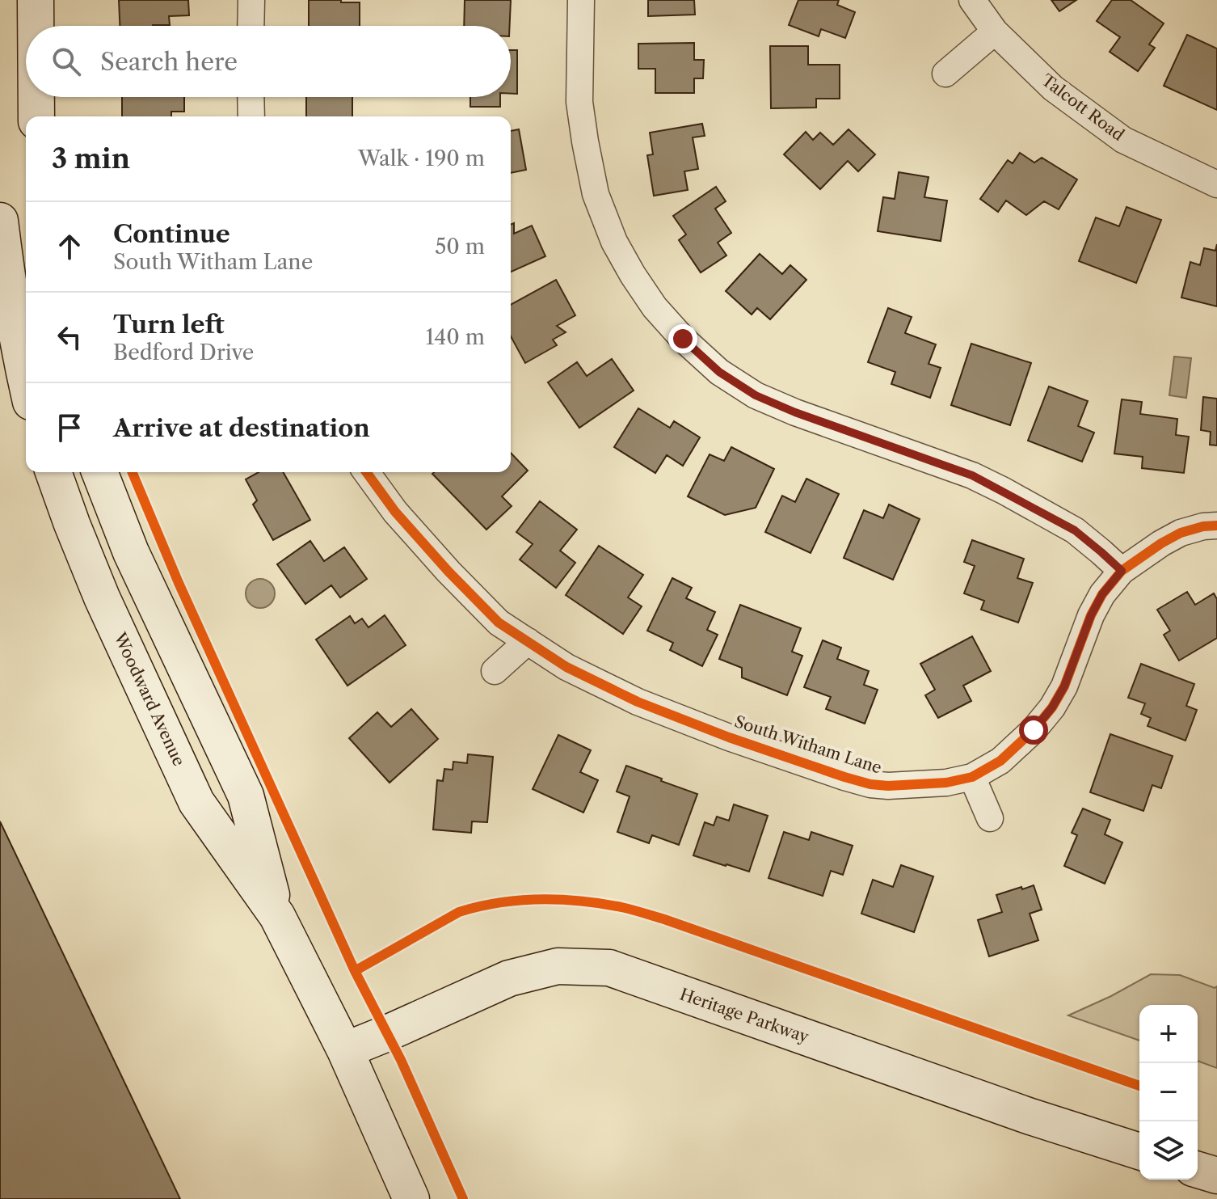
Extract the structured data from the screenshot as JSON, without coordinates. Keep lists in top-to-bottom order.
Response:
{
  "streets": {
    "street": [
      "Talcott Road",
      "Woodward Avenue",
      "South Witham Lane",
      "Heritage Parkway"
    ]
  },
  "crossings": [
    ["Woodward Avenue", "Heritage Parkway"]
  ],
  "page": {
    "search": "Search here",
    "heading": ["3 min", "Walk · 190 m"],
    "list": [
      ["Continue", "South Witham Lane", "50 m"],
      ["Turn left", "Bedford Drive", "140 m"],
      "Arrive at destination"
    ],
    "map_buttons": ["+", "−"]
  }
}
